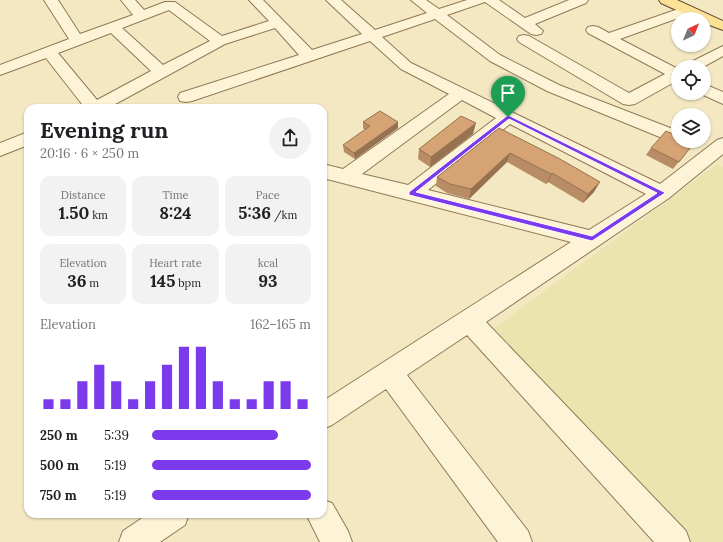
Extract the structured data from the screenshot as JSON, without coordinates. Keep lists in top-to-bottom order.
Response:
{
  "north": "top right",
  "page": {
    "heading": ["Evening run", "20:16 · 6 × 250 m"],
    "stats": [
      ["Distance", "1.50 km"],
      ["Time", "8:24"],
      ["Pace", "5:36 /km"],
      ["Elevation", "36 m"],
      ["Heart rate", "145 bpm"],
      ["kcal", "93"]
    ],
    "chart": ["Elevation", "162–165 m"],
    "list": [
      {
        "name": "250 m",
        "note": "5:39"
      },
      {
        "name": "500 m",
        "note": "5:19"
      },
      {
        "name": "750 m",
        "note": "5:19"
      }
    ]
  }
}
